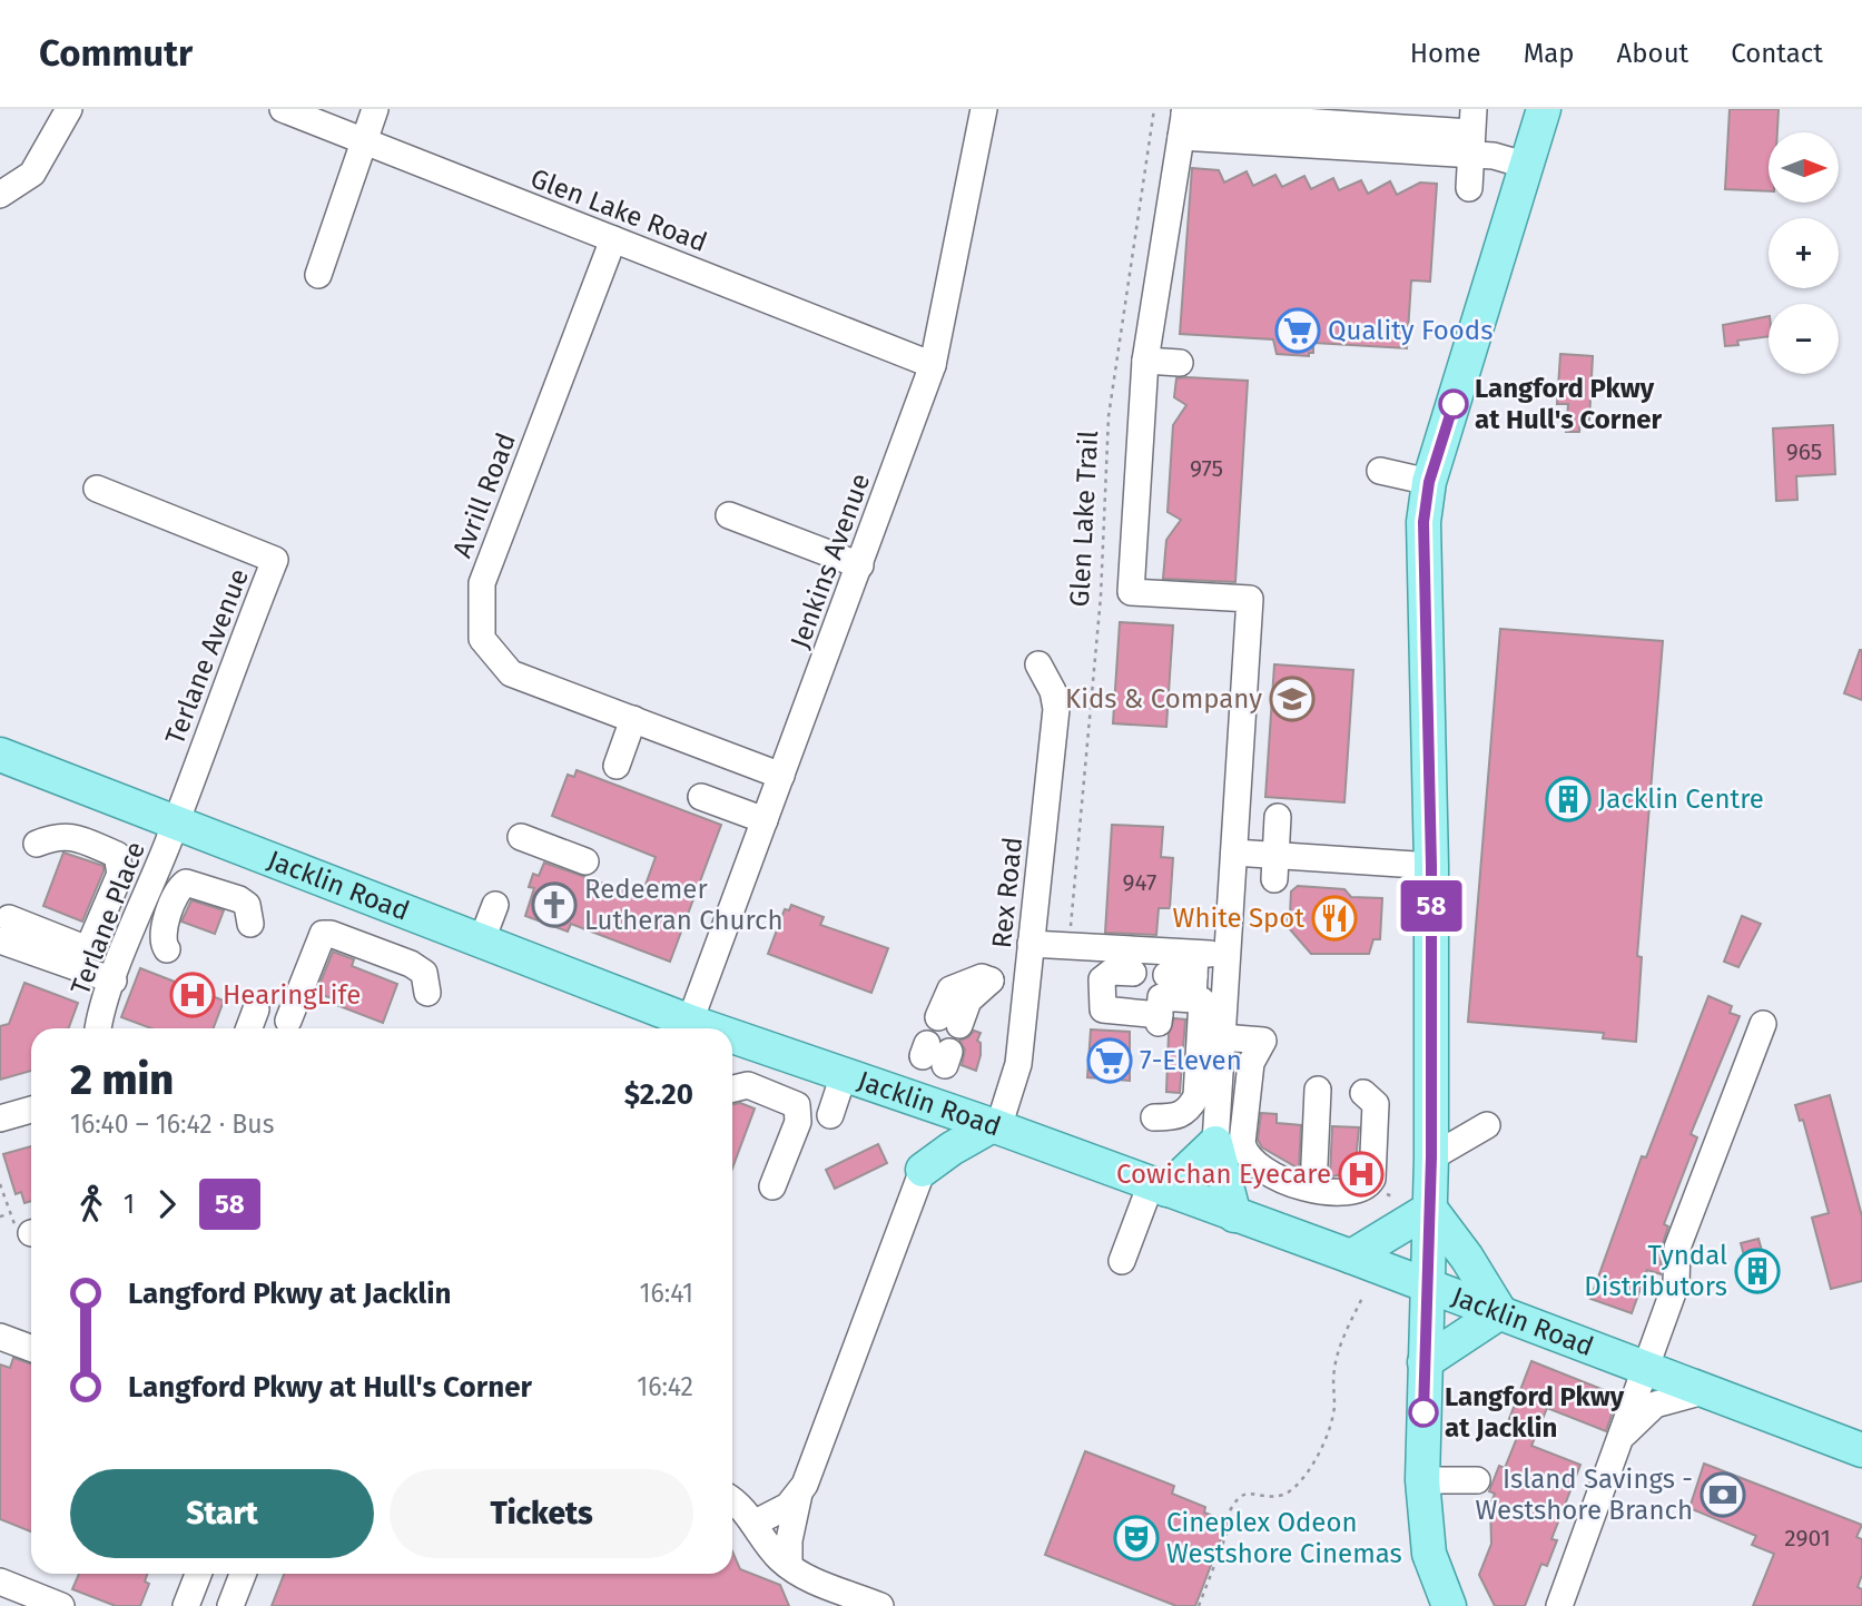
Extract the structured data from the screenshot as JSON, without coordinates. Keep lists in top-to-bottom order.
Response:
{
  "streets": {
    "main road": ["Jacklin Road"],
    "street": [
      "Glen Lake Road",
      "Avrill Road",
      "Jenkins Avenue",
      "Terlane Avenue",
      "Rex Road",
      "Terlane Place"
    ],
    "path": ["Glen Lake Trail"]
  },
  "crossings": [
    ["Glen Lake Road", "Avrill Road"],
    ["Glen Lake Road", "Jenkins Avenue"],
    ["Avrill Road", "Jenkins Avenue"],
    ["Jenkins Avenue", "Jacklin Road"],
    ["Terlane Avenue", "Jacklin Road"],
    ["Terlane Avenue", "Terlane Place"],
    ["Jacklin Road", "Rex Road"],
    ["Jacklin Road", "Terlane Place"]
  ],
  "places": {
    "supermarket": ["Quality Foods", "7-Eleven"],
    "other": ["Langford Pkwy at Hull's Corner", "Langford Pkwy at Jacklin"],
    "school or university": ["Kids & Company"],
    "building": ["Jacklin Centre", "Tyndal Distributors"],
    "church": ["Redeemer Lutheran Church"],
    "restaurant": ["White Spot"],
    "hospital": ["HearingLife", "Cowichan Eyecare"],
    "bank": ["Island Savings - Westshore Branch"],
    "theatre": ["Cineplex Odeon Westshore Cinemas"]
  },
  "lines": ["bus line 58"],
  "house_numbers": [
    "965",
    "975",
    "947",
    "2901"
  ],
  "north": "right",
  "page": {
    "header": "Commutr",
    "nav": [
      "Home",
      "Map",
      "About",
      "Contact"
    ],
    "on_map": "58",
    "map_buttons": ["+", "−"],
    "heading": ["2 min", "16:40 – 16:42 · Bus", "$2.20"],
    "legs": ["1", "58"],
    "list": [
      {
        "name": "Langford Pkwy at Jacklin",
        "value": "16:41"
      },
      {
        "name": "Langford Pkwy at Hull's Corner",
        "value": "16:42"
      }
    ],
    "buttons": ["Start", "Tickets"]
  }
}
